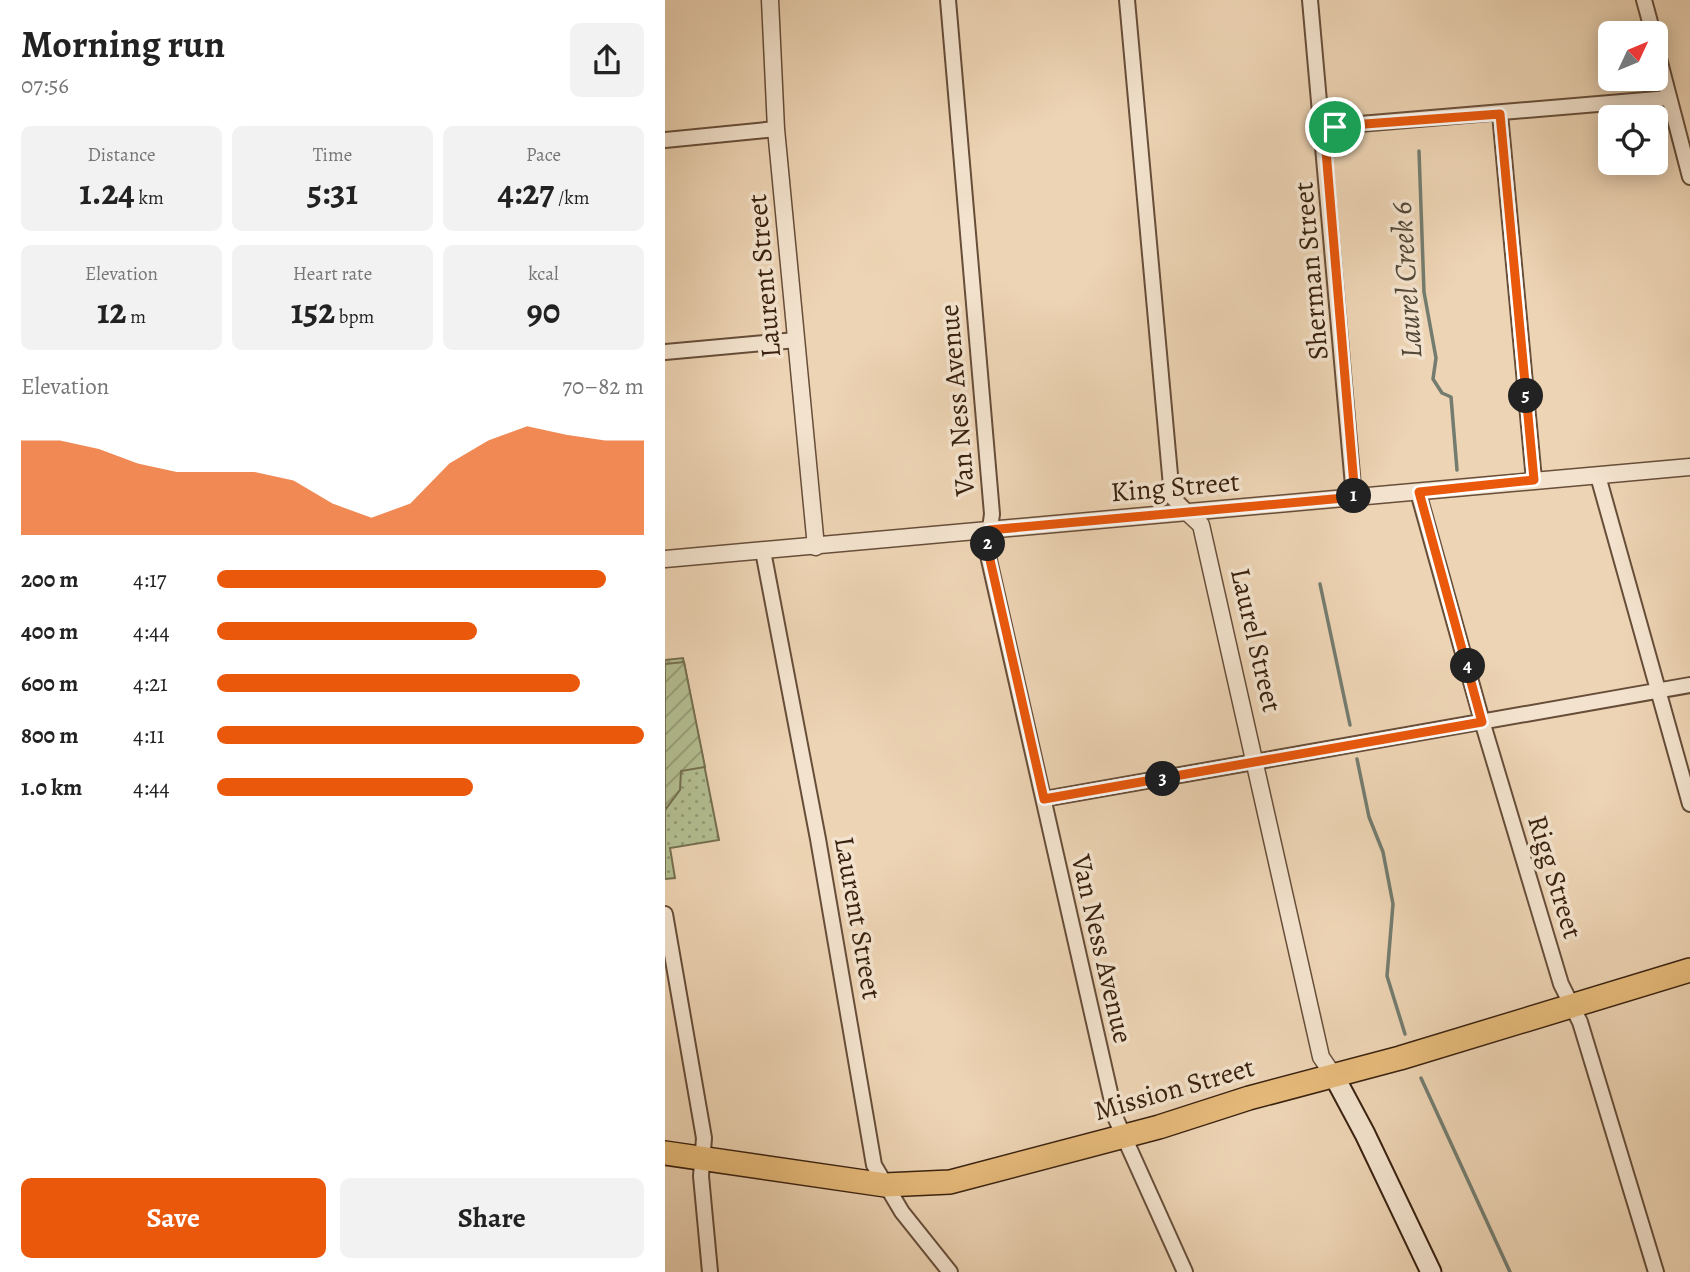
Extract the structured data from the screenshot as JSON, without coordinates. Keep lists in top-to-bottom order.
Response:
{
  "streets": {
    "highway": ["Mission Street"],
    "main road": ["Laurel Street"],
    "street": [
      "Sherman Street",
      "Laurent Street",
      "Van Ness Avenue",
      "King Street",
      "Rigg Street"
    ]
  },
  "crossings": [
    ["Sherman Street", "King Street"],
    ["Laurent Street", "King Street"],
    ["Laurent Street", "Mission Street"],
    ["Van Ness Avenue", "King Street"],
    ["Van Ness Avenue", "Mission Street"],
    ["King Street", "Laurel Street"],
    ["King Street", "Rigg Street"],
    ["Laurel Street", "Mission Street"],
    ["Rigg Street", "Mission Street"]
  ],
  "water": ["Laurel Creek 6"],
  "north": "top right",
  "page": {
    "heading": ["Morning run", "07:56"],
    "stats": [
      ["Distance", "1.24 km"],
      ["Time", "5:31"],
      ["Pace", "4:27 /km"],
      ["Elevation", "12 m"],
      ["Heart rate", "152 bpm"],
      ["kcal", "90"]
    ],
    "chart": ["Elevation", "70–82 m"],
    "pins": [
      "5",
      "1",
      "2",
      "4",
      "3"
    ],
    "list": [
      {
        "name": "200 m",
        "note": "4:17"
      },
      {
        "name": "400 m",
        "note": "4:44"
      },
      {
        "name": "600 m",
        "note": "4:21"
      },
      {
        "name": "800 m",
        "note": "4:11"
      },
      {
        "name": "1.0 km",
        "note": "4:44"
      }
    ],
    "buttons": ["Save", "Share"]
  }
}
